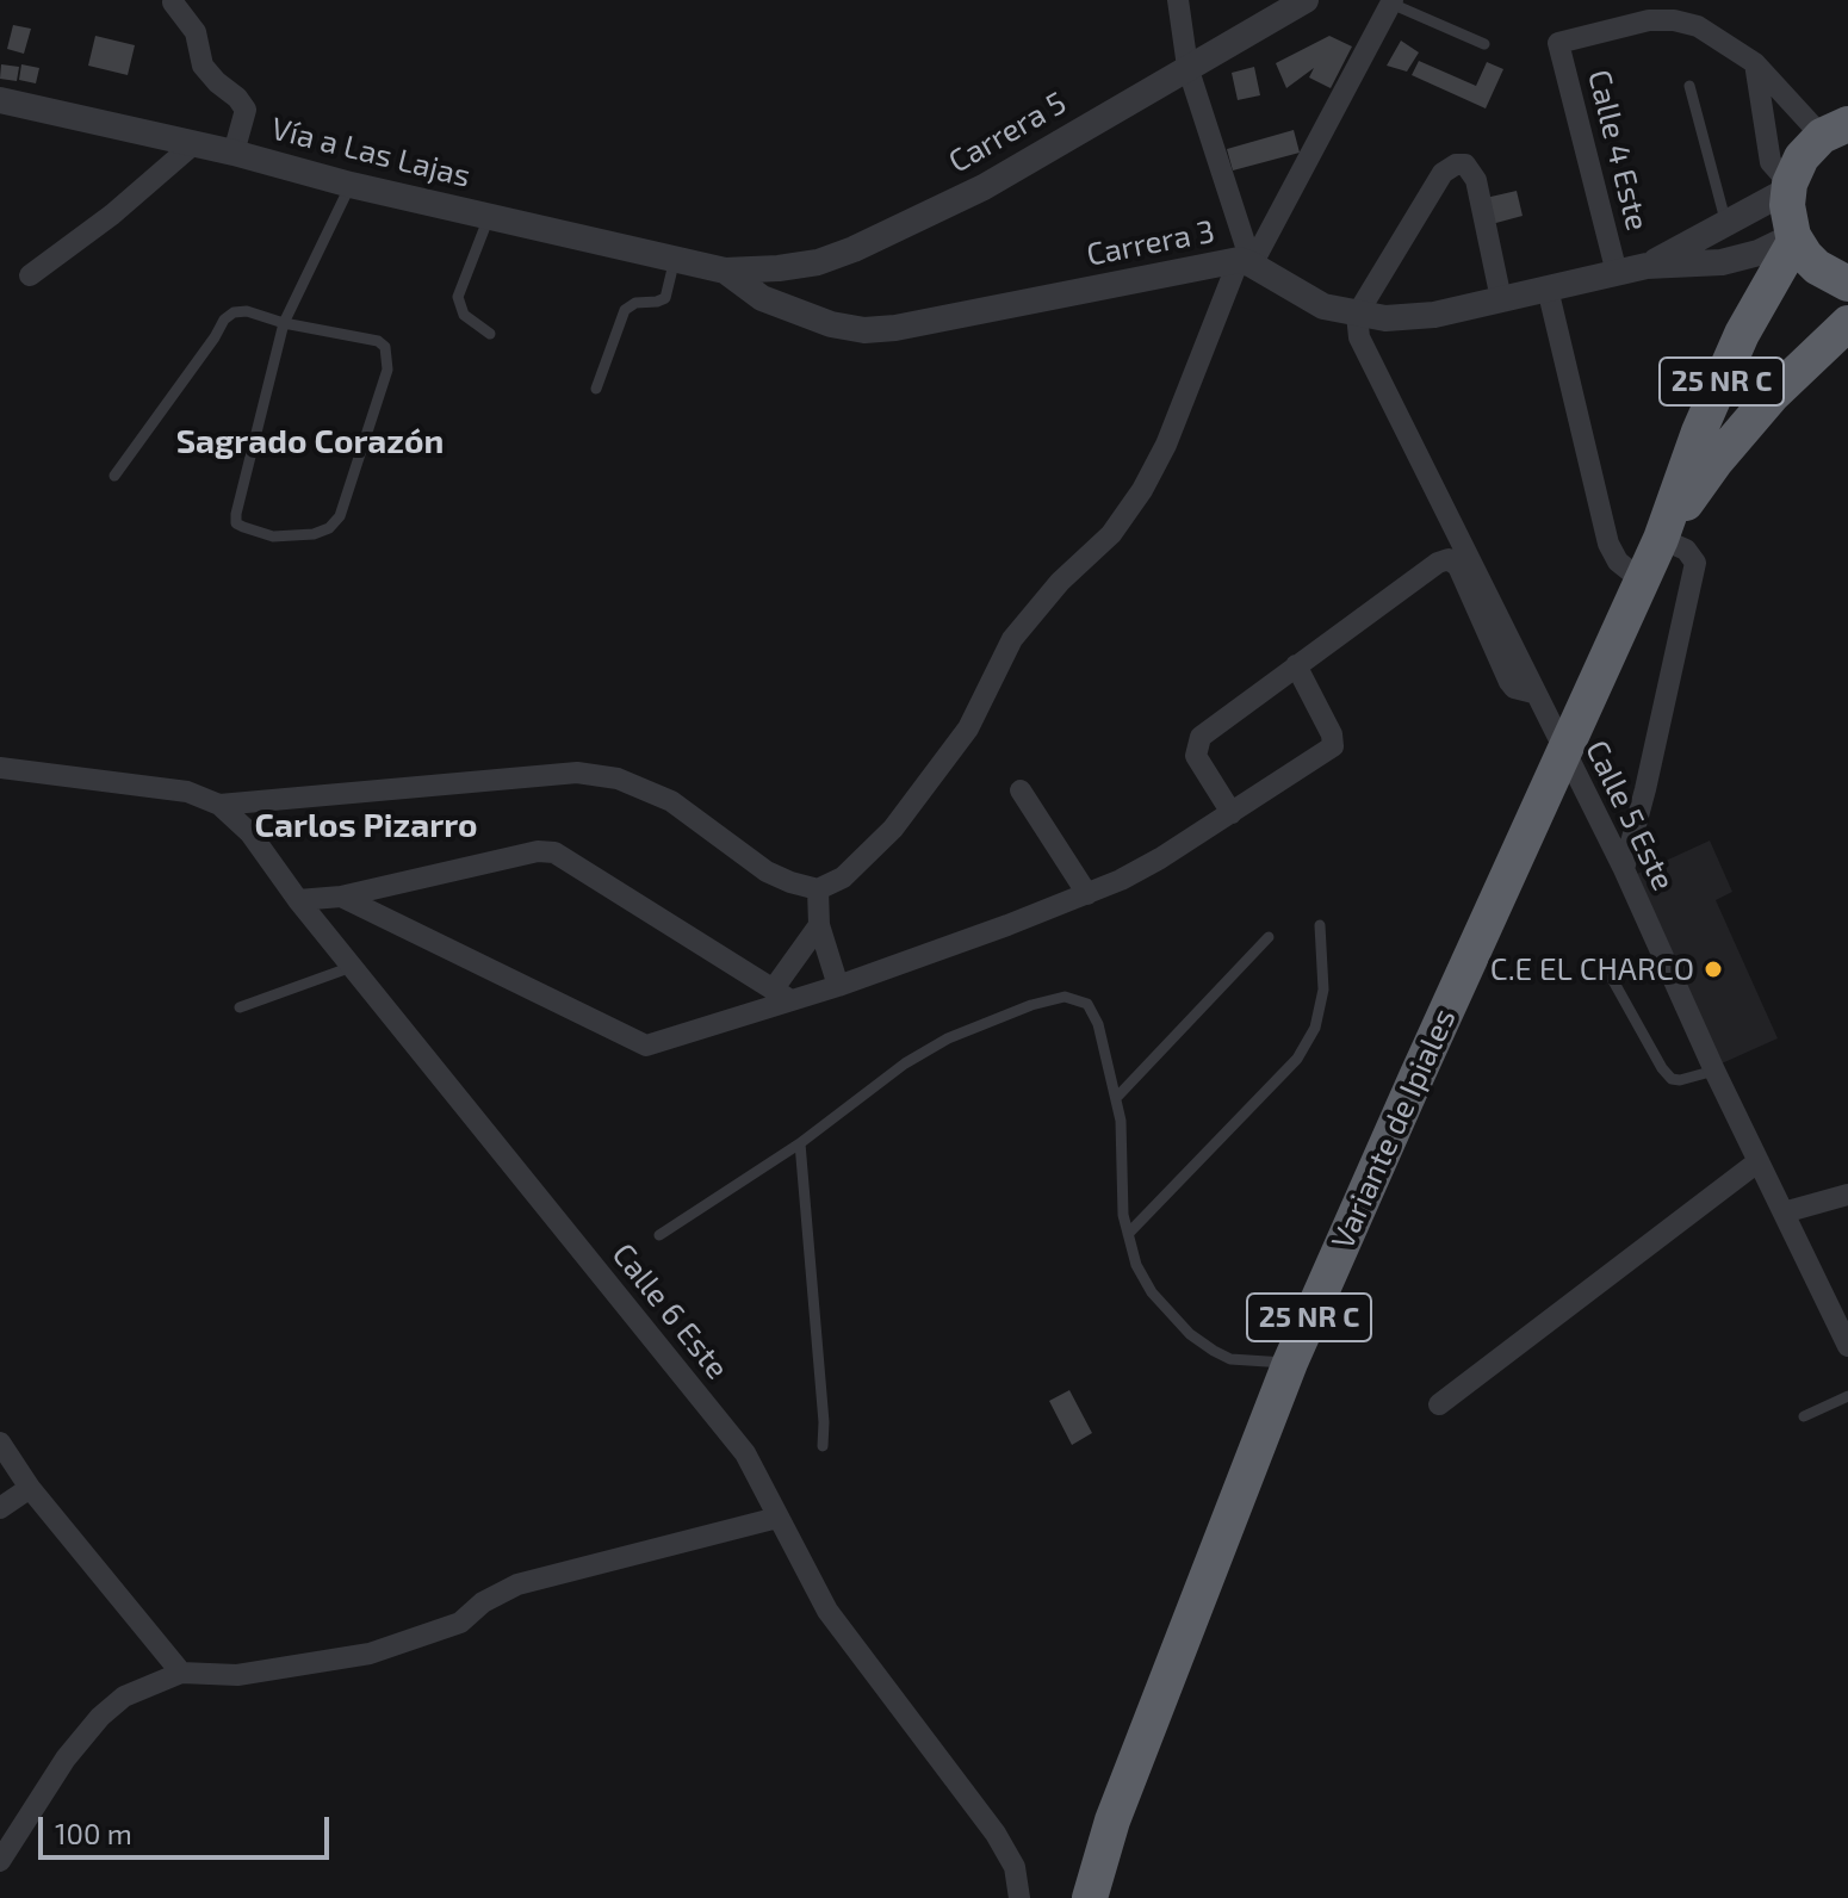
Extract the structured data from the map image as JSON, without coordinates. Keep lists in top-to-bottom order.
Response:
{
  "streets": {
    "highway": ["25 NR C", "Variante de Ipiales"],
    "street": [
      "Carrera 5",
      "Calle 4 Este",
      "Vía a Las Lajas",
      "Carrera 3",
      "Calle 5 Este",
      "Calle 6 Este"
    ]
  },
  "crossings": [
    ["Carrera 5", "Vía a Las Lajas"],
    ["Carrera 5", "Carrera 3"],
    ["Calle 4 Este", "Carrera 3"],
    ["Vía a Las Lajas", "Carrera 3"],
    ["Carrera 3", "Calle 5 Este"],
    ["Carrera 3", "Variante de Ipiales"],
    ["Calle 5 Este", "Variante de Ipiales"]
  ],
  "districts": ["Sagrado Corazón", "Carlos Pizarro"],
  "places": ["C.E EL CHARCO"],
  "scale_bar": "100 m"
}
